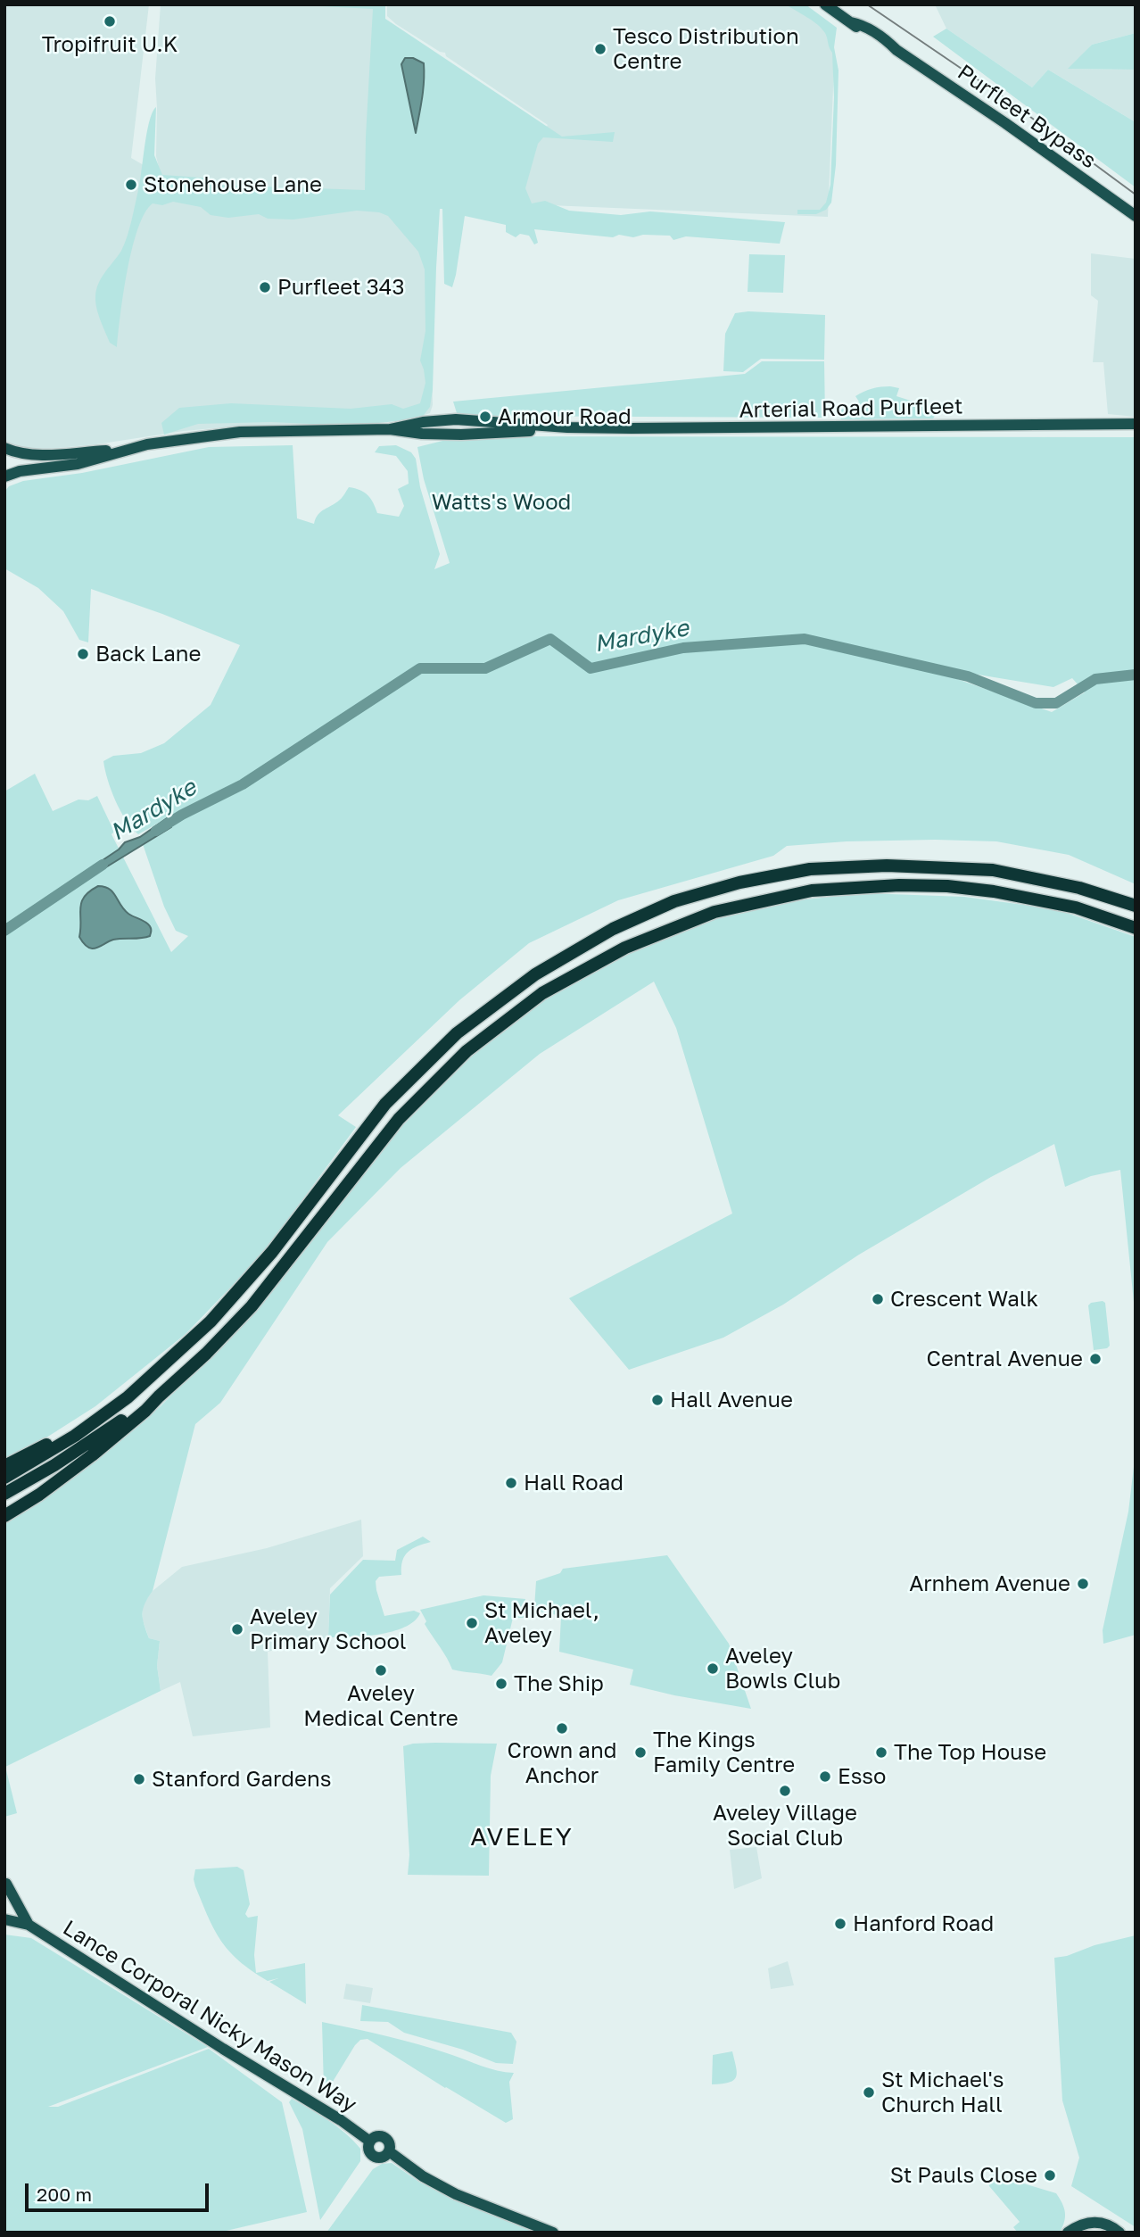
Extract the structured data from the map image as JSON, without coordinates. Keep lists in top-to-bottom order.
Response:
{
  "streets": {
    "main road": ["Purfleet Bypass", "Arterial Road Purfleet", "Lance Corporal Nicky Mason Way"]
  },
  "districts": ["AVELEY"],
  "water": ["Mardyke"],
  "parks": ["Watts's Wood"],
  "places": [
    "Tropifruit U.K",
    "Tesco Distribution Centre",
    "Stonehouse Lane",
    "Purfleet 343",
    "Armour Road",
    "Back Lane",
    "Crescent Walk",
    "Central Avenue",
    "Hall Avenue",
    "Hall Road",
    "Arnhem Avenue",
    "St Michael, Aveley",
    "Aveley Primary School",
    "Aveley Bowls Club",
    "Aveley Medical Centre",
    "The Ship",
    "Crown and Anchor",
    "The Kings Family Centre",
    "The Top House",
    "Esso",
    "Stanford Gardens",
    "Aveley Village Social Club",
    "Hanford Road",
    "St Michael's Church Hall",
    "St Pauls Close"
  ],
  "scale_bar": "200 m"
}
